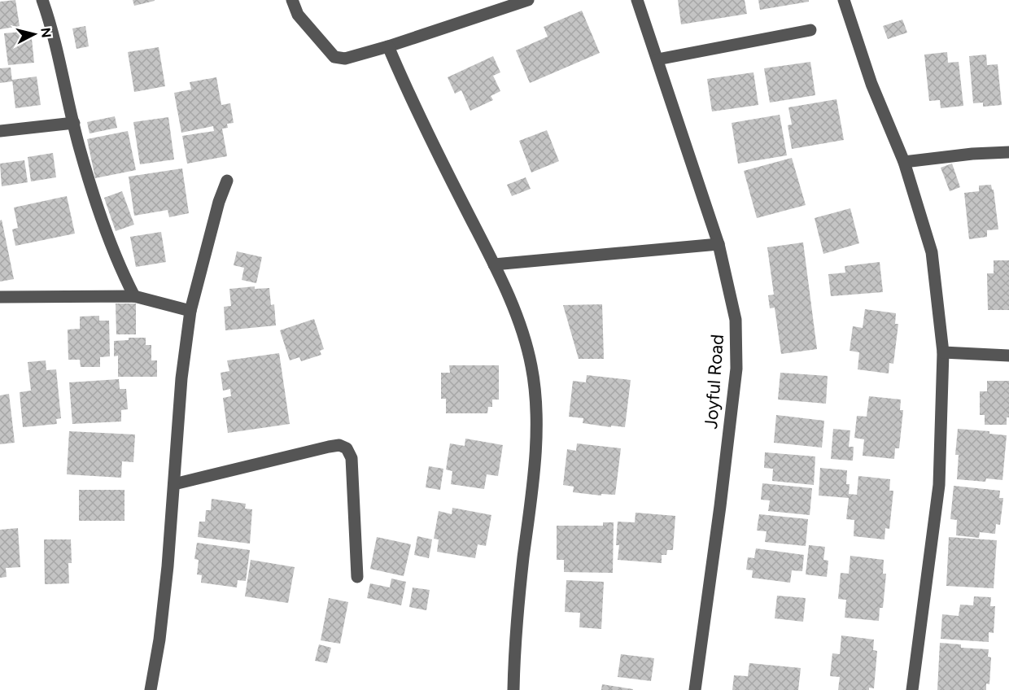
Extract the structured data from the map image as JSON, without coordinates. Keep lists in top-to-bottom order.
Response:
{
  "streets": {
    "street": ["Joyful Road"]
  },
  "north": "right"
}
